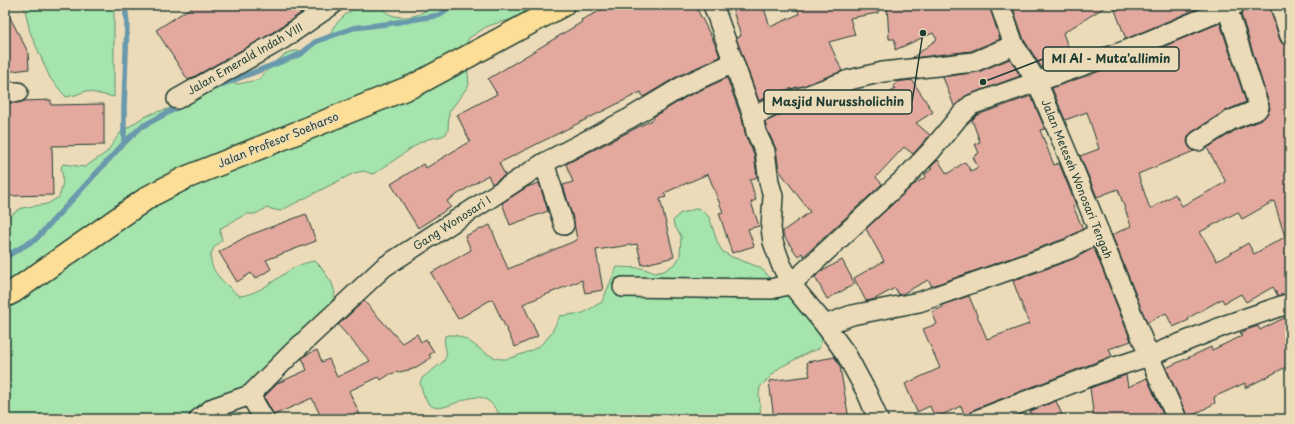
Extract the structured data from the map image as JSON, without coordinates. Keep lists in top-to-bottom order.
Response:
{
  "streets": {
    "main road": ["Jalan Profesor Soeharso"],
    "street": ["Jalan Emerald Indah VIII", "Jalan Meteseh Wonosari Tengah", "Gang Wonosari I"]
  },
  "places": ["Masjid Nurussholichin", "MI Al - Muta'allimin"]
}
